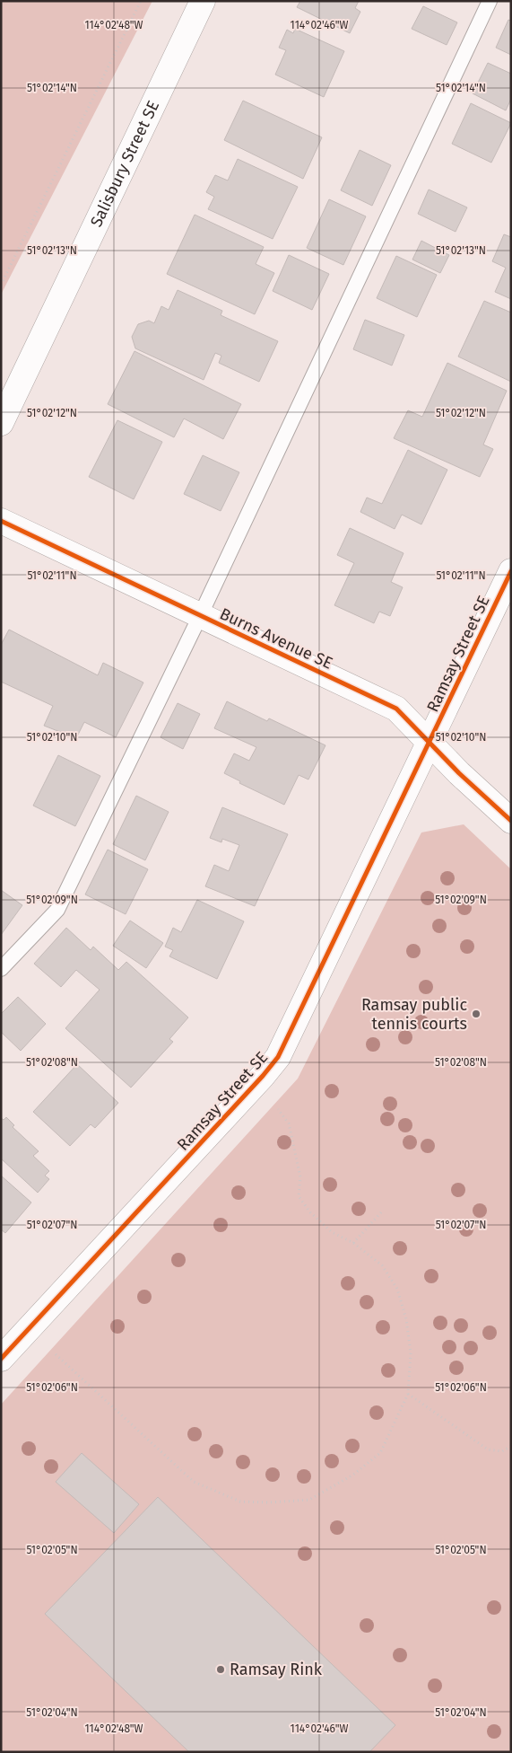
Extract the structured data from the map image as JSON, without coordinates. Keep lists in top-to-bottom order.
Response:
{
  "streets": {
    "street": ["Salisbury Street SE", "Burns Avenue SE", "Ramsay Street SE"]
  },
  "crossings": [
    ["Burns Avenue SE", "Ramsay Street SE"]
  ],
  "places": ["Ramsay public tennis courts", "Ramsay Rink"],
  "coordinates": [
    "114°02'48\"W",
    "114°02'46\"W",
    "51°02'14\"N",
    "51°02'13\"N",
    "51°02'12\"N",
    "51°02'11\"N",
    "51°02'10\"N",
    "51°02'09\"N",
    "51°02'08\"N",
    "51°02'07\"N",
    "51°02'06\"N",
    "51°02'05\"N",
    "51°02'04\"N"
  ]
}
